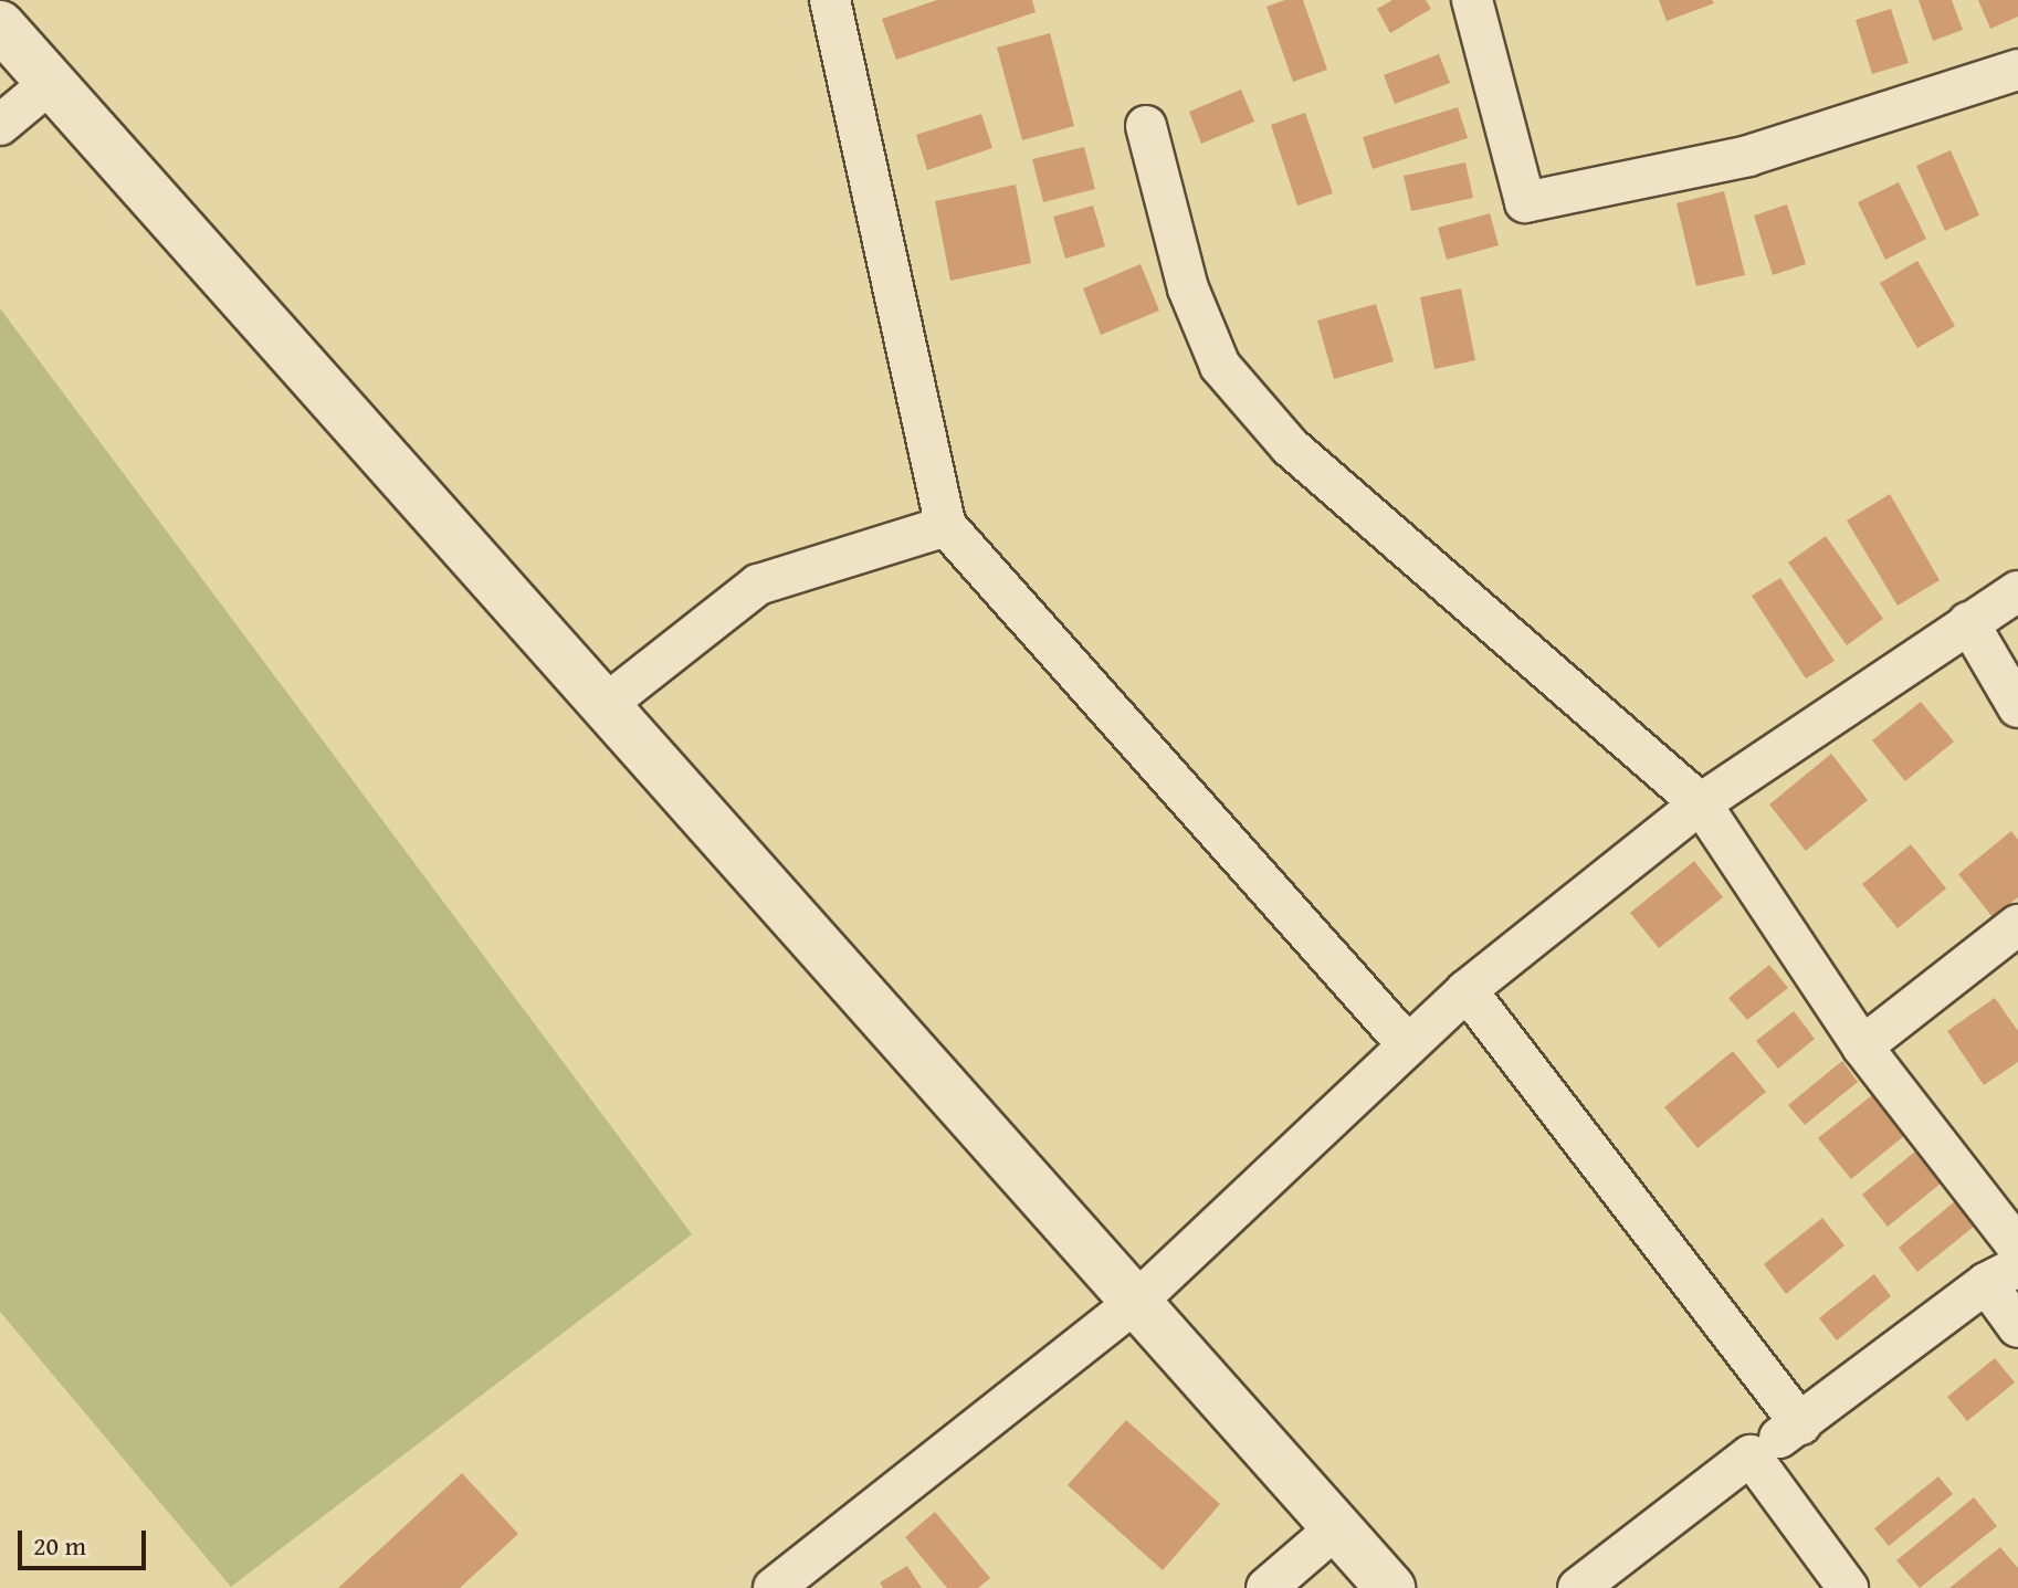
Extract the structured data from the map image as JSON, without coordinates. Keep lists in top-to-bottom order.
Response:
{
  "scale_bar": "20 m"
}
